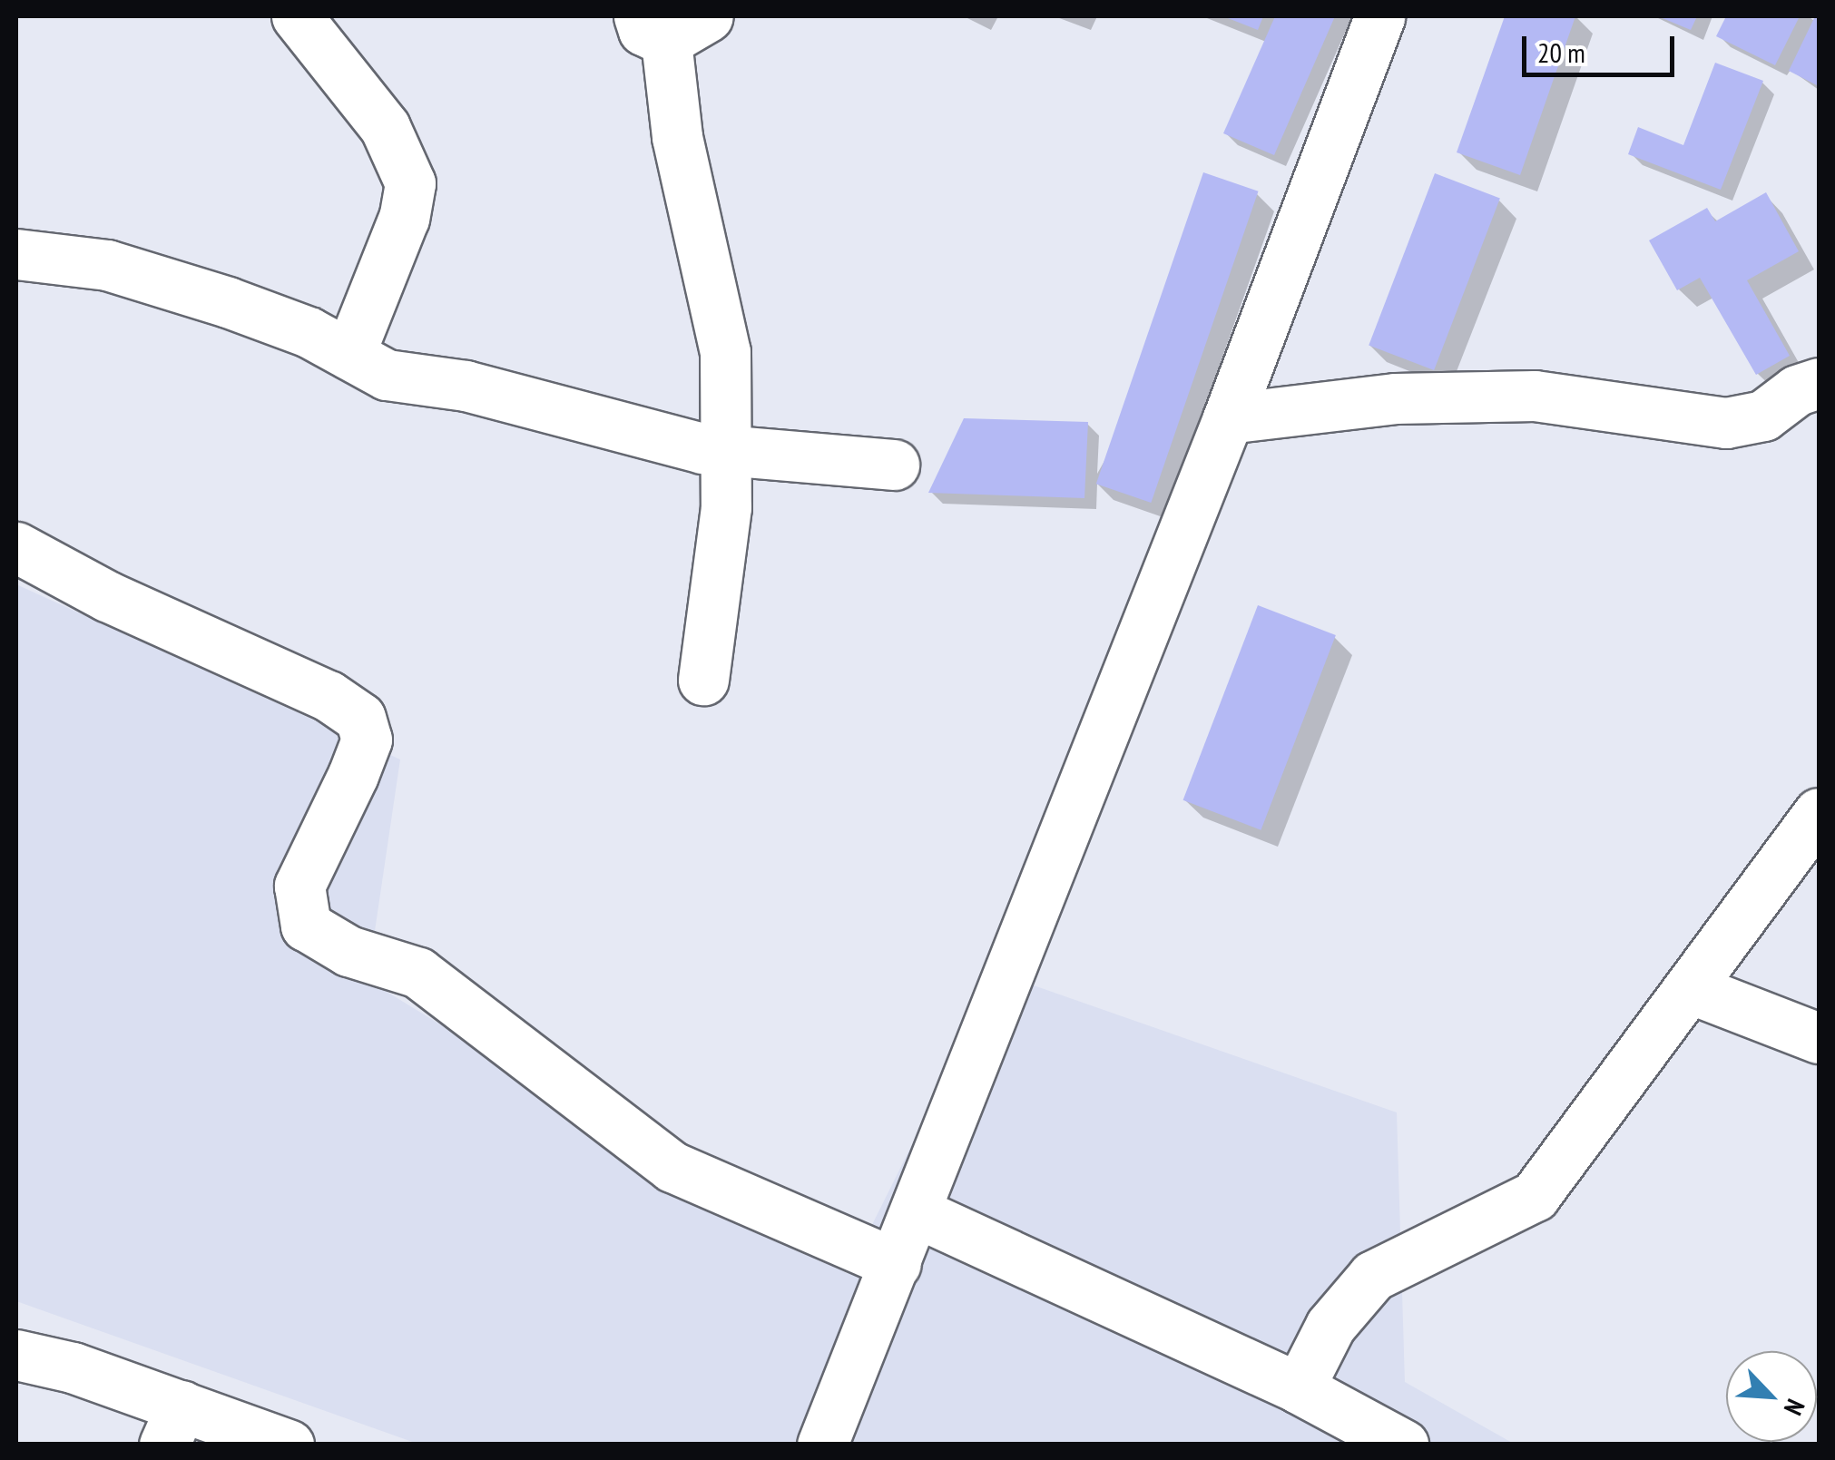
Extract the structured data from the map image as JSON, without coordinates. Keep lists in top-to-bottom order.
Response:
{
  "scale_bar": "20 m",
  "north": "bottom right"
}
